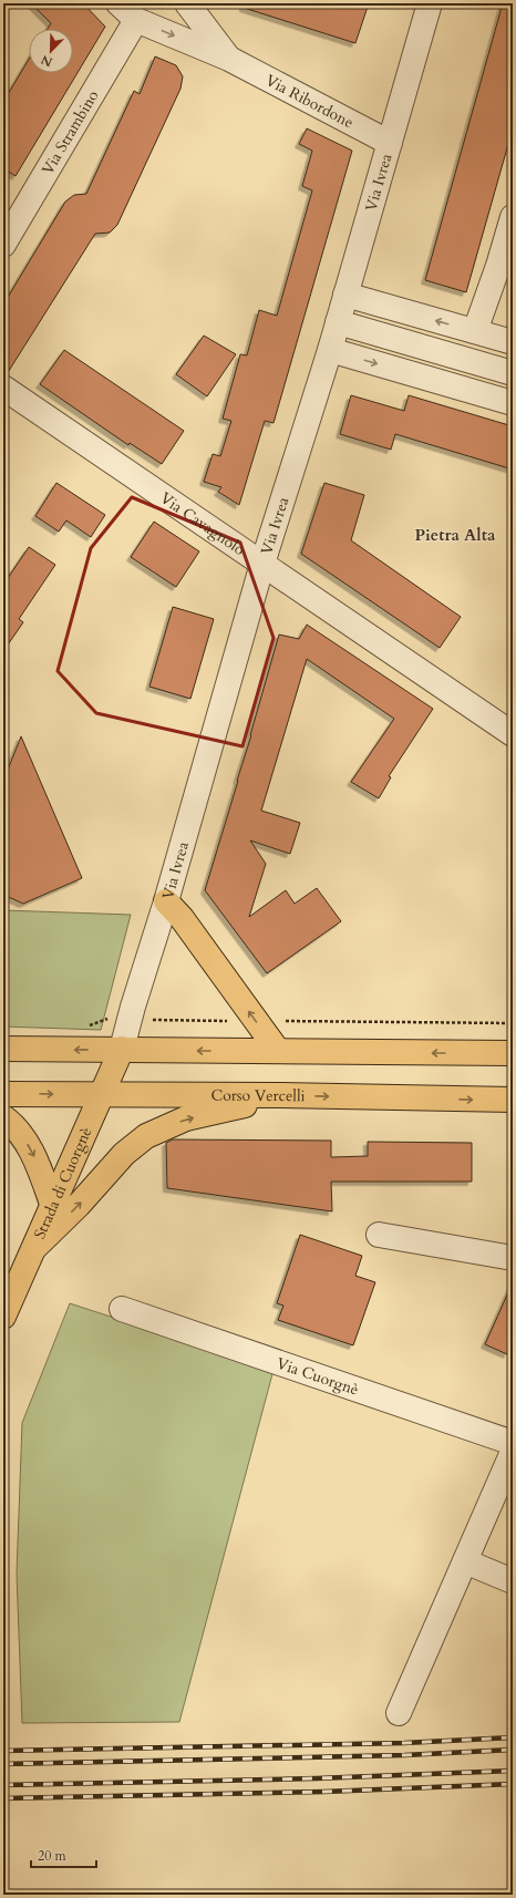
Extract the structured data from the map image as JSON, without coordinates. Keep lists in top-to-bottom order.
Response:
{
  "streets": {
    "main road": ["Corso Vercelli", "Strada di Cuorgnè"],
    "street": [
      "Via Ribordone",
      "Via Strambino",
      "Via Ivrea",
      "Via Cavagnolo",
      "Via Cuorgnè"
    ]
  },
  "crossings": [
    ["Via Ribordone", "Via Strambino"],
    ["Via Ribordone", "Via Ivrea"],
    ["Via Ivrea", "Via Cavagnolo"],
    ["Via Ivrea", "Strada di Cuorgnè"],
    ["Corso Vercelli", "Strada di Cuorgnè"]
  ],
  "districts": ["Pietra Alta"],
  "scale_bar": "20 m",
  "north": "bottom left"
}
